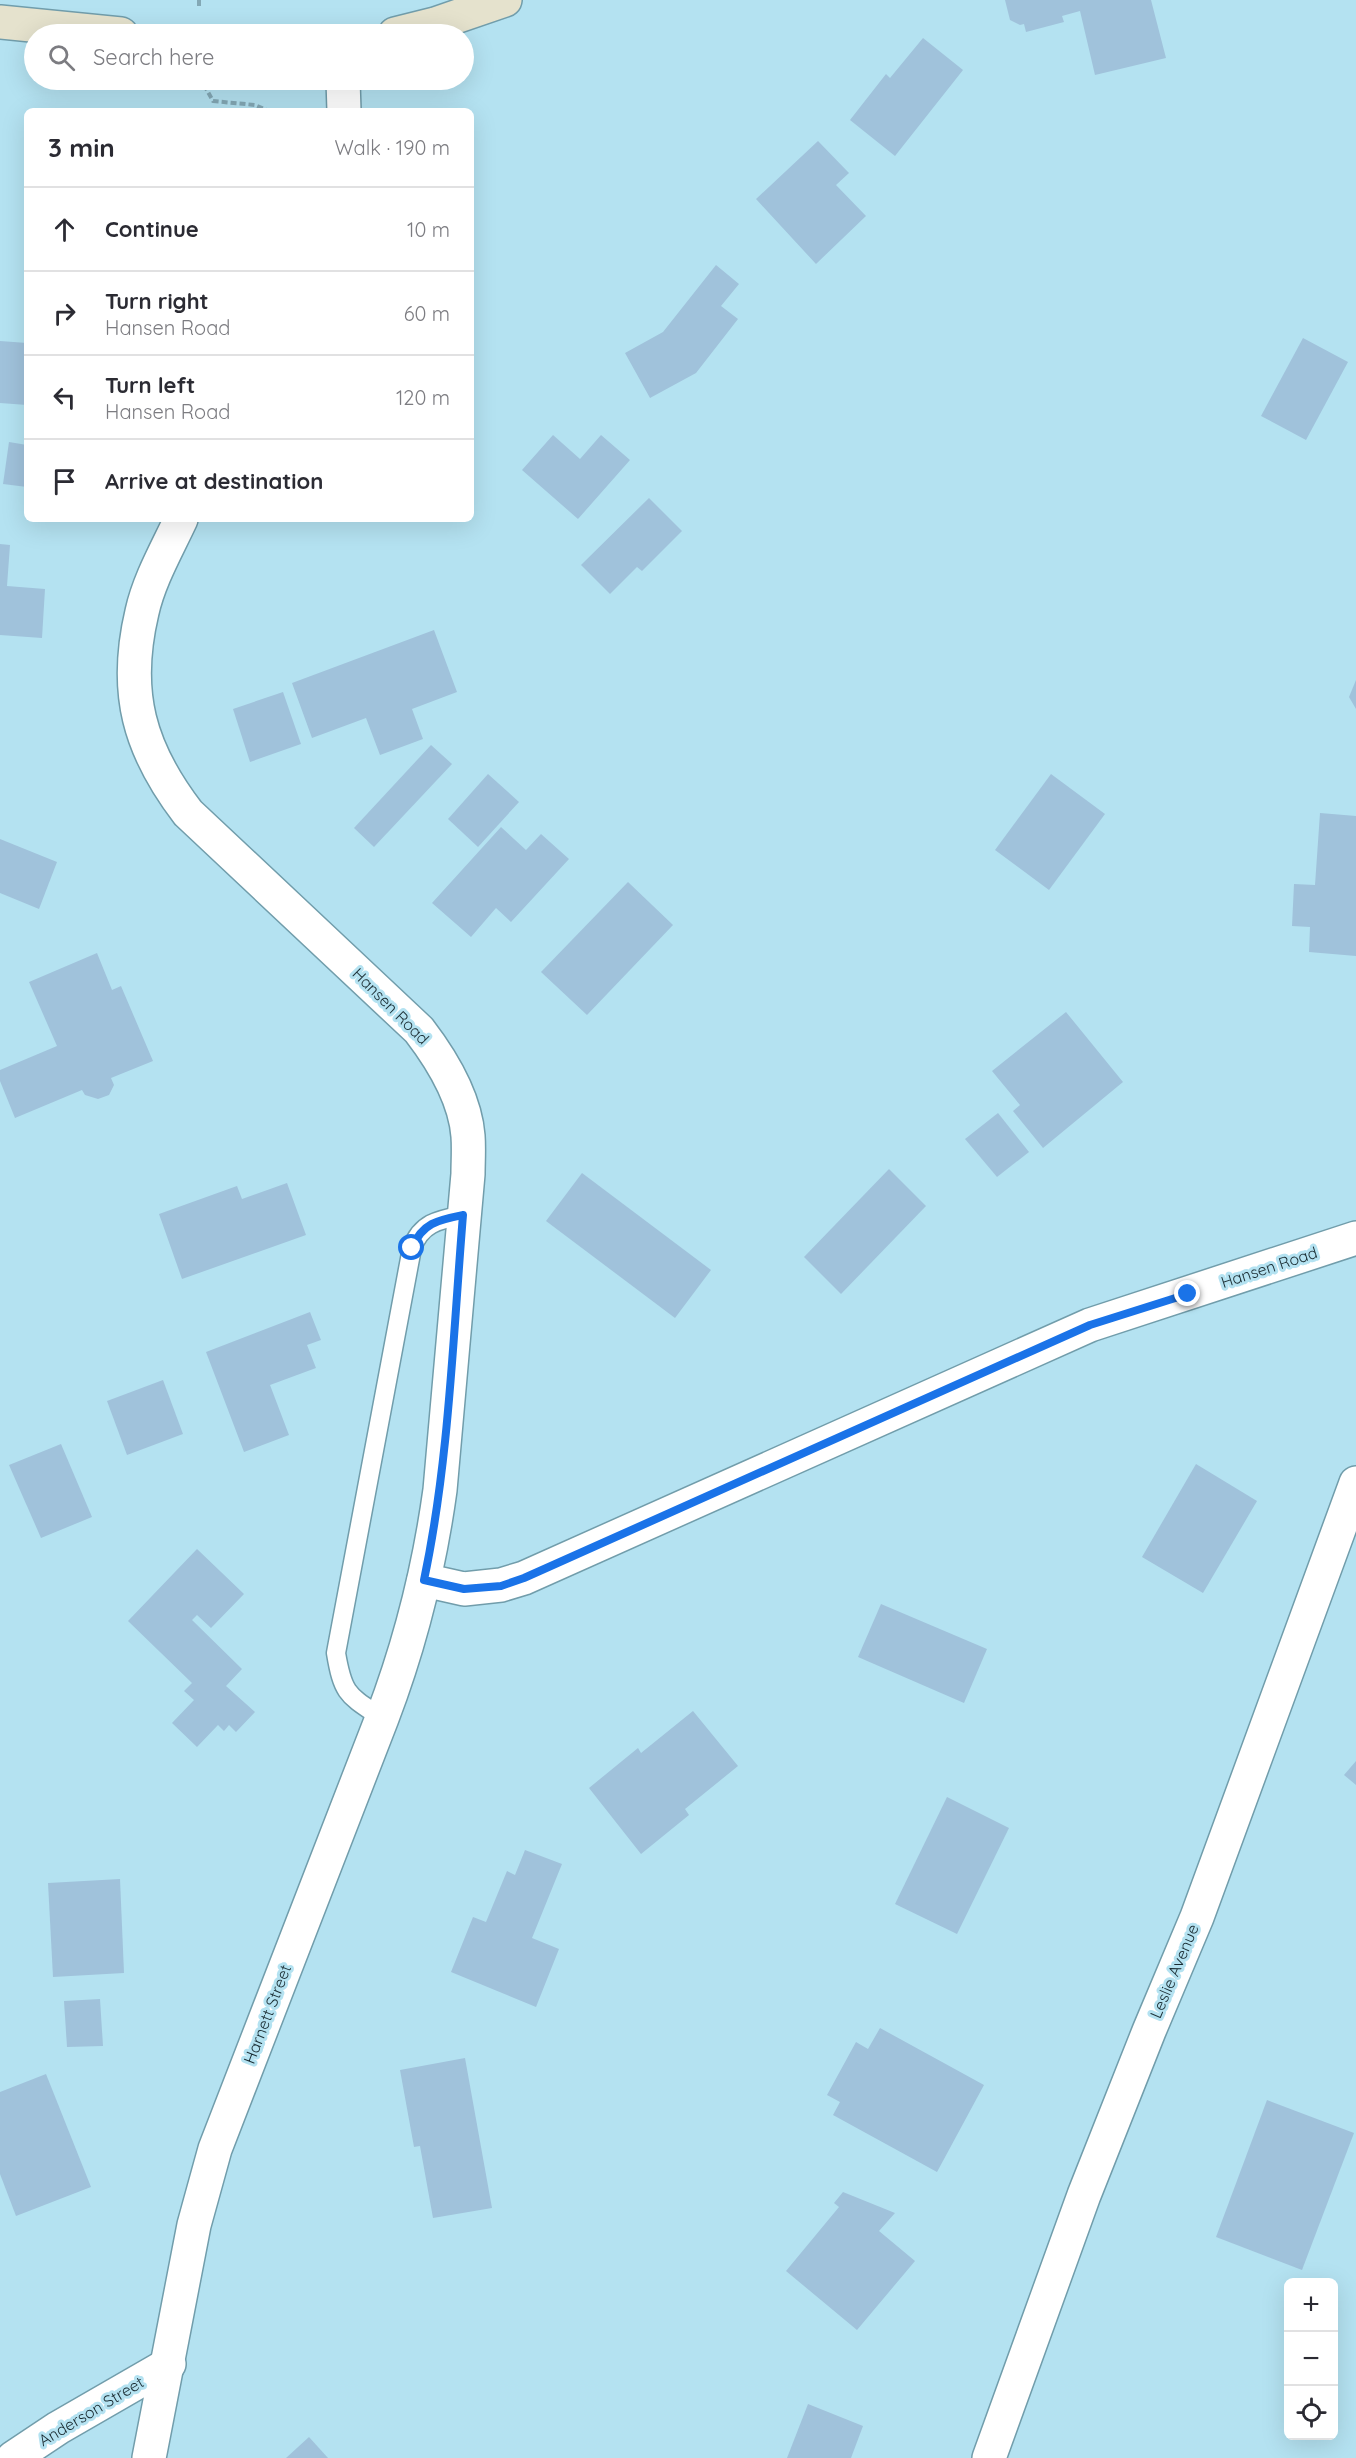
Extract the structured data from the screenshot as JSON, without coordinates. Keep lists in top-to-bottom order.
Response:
{
  "streets": {
    "street": [
      "Hansen Road",
      "Leslie Avenue",
      "Harnett Street",
      "Anderson Street"
    ]
  },
  "crossings": [
    ["Hansen Road", "Harnett Street"],
    ["Harnett Street", "Anderson Street"]
  ],
  "page": {
    "search": "Search here",
    "heading": ["3 min", "Walk · 190 m"],
    "list": [
      ["Continue", "10 m"],
      ["Turn right", "Hansen Road", "60 m"],
      ["Turn left", "Hansen Road", "120 m"],
      "Arrive at destination"
    ],
    "map_buttons": ["+", "−"]
  }
}
